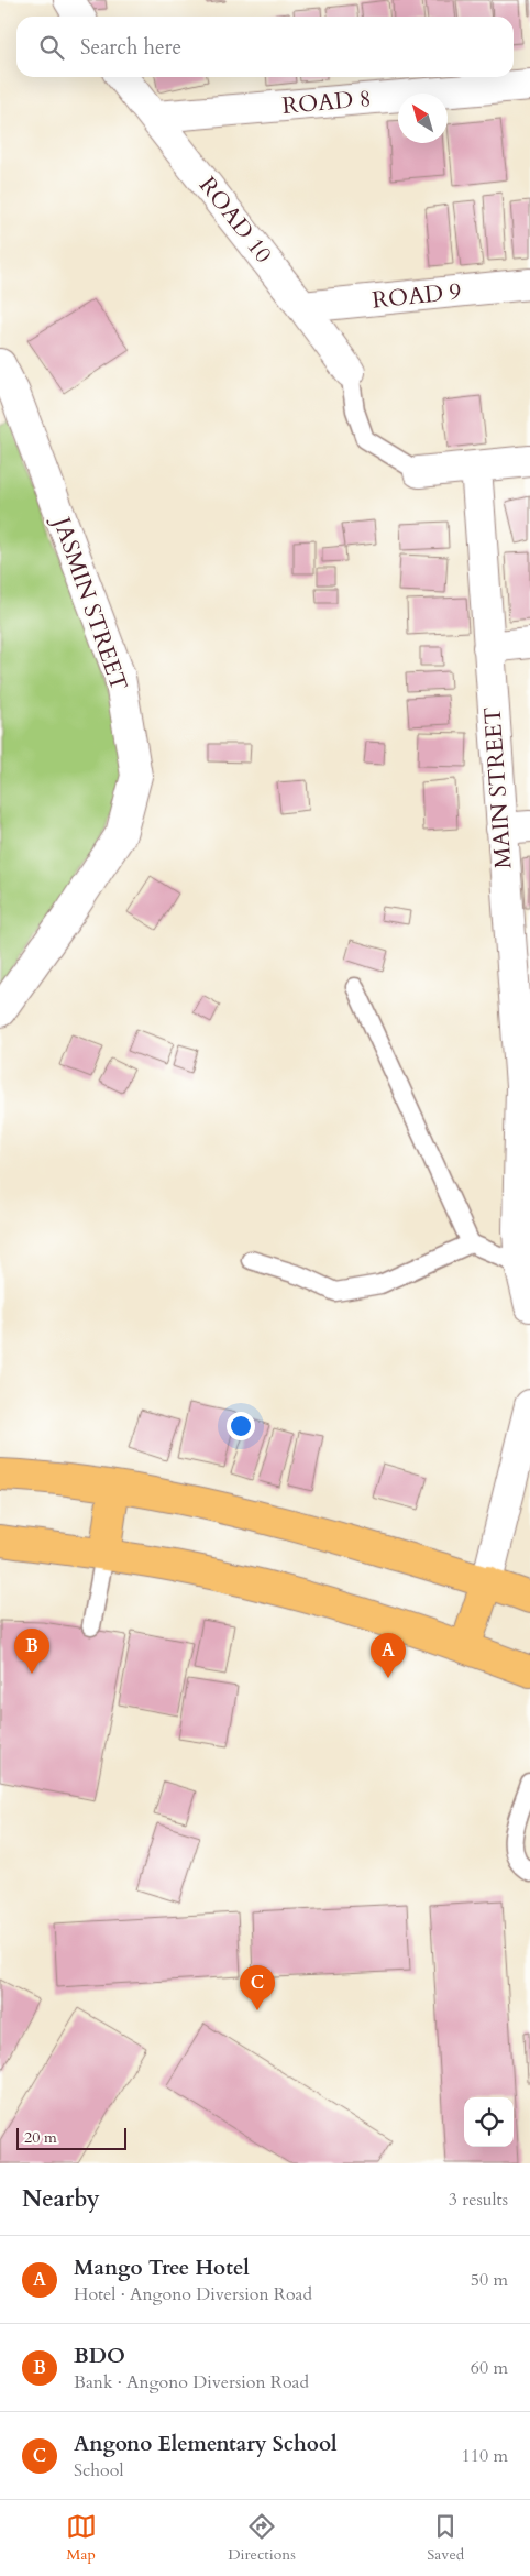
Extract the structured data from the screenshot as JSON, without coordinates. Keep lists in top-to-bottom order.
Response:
{
  "streets": {
    "street": [
      "ROAD 8",
      "ROAD 10",
      "ROAD 9",
      "JASMIN STREET",
      "MAIN STREET"
    ]
  },
  "crossings": [
    ["ROAD 8", "ROAD 10"],
    ["ROAD 10", "ROAD 9"]
  ],
  "scale_bar": "20 m",
  "north": "top left",
  "page": {
    "search": "Search here",
    "pins": ["B", "A", "C"],
    "scale": "20 m",
    "heading": ["Nearby", "3 results"],
    "list": [
      {
        "mark": "A",
        "name": "Mango Tree Hotel",
        "note": "Hotel · Angono Diversion Road",
        "value": "50 m"
      },
      {
        "mark": "B",
        "name": "BDO",
        "note": "Bank · Angono Diversion Road",
        "value": "60 m"
      },
      {
        "mark": "C",
        "name": "Angono Elementary School",
        "note": "School",
        "value": "110 m"
      }
    ],
    "nav": ["Map", "Directions", "Saved"]
  }
}
